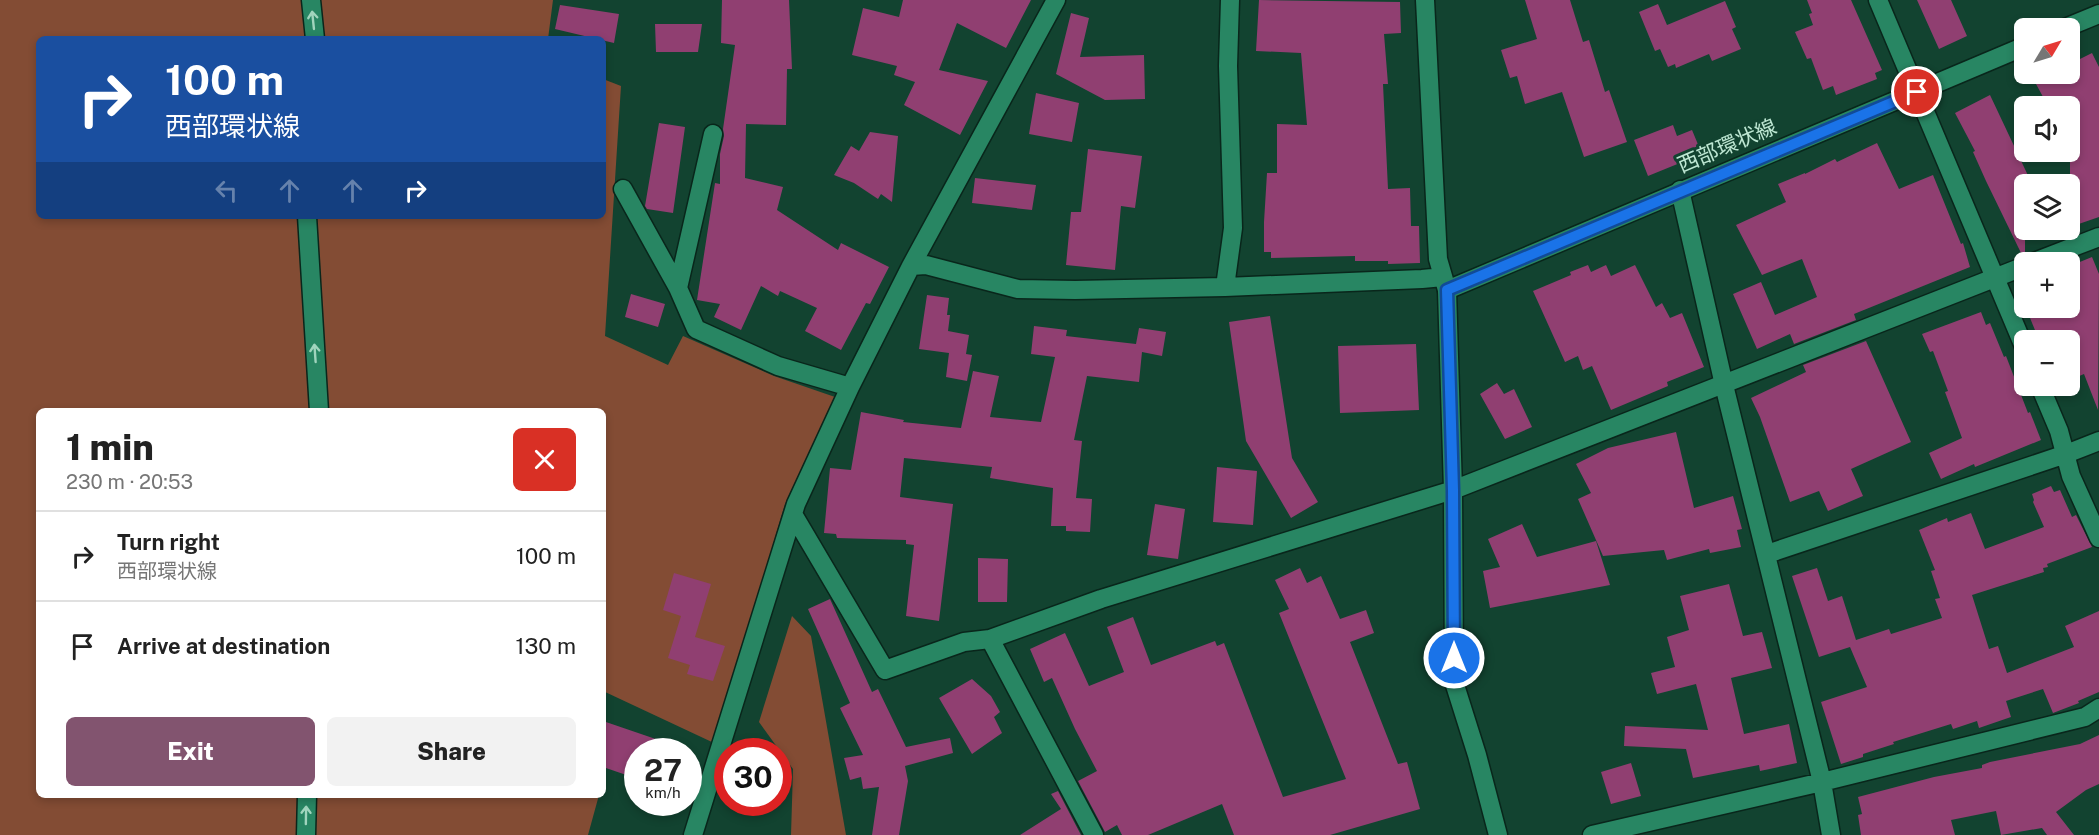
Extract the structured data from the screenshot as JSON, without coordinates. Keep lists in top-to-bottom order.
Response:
{
  "streets": {
    "street": ["西部環状線"]
  },
  "north": "top right",
  "page": {
    "map_buttons": ["+", "−"],
    "turn": ["100 m", "西部環状線"],
    "heading": ["1 min", "230 m · 20:53"],
    "list": [
      {
        "name": "Turn right",
        "note": "西部環状線",
        "value": "100 m"
      },
      {
        "name": "Arrive at destination",
        "value": "130 m"
      }
    ],
    "buttons": ["Exit", "Share"],
    "speed": "27 km/h",
    "limit": "30"
  }
}
